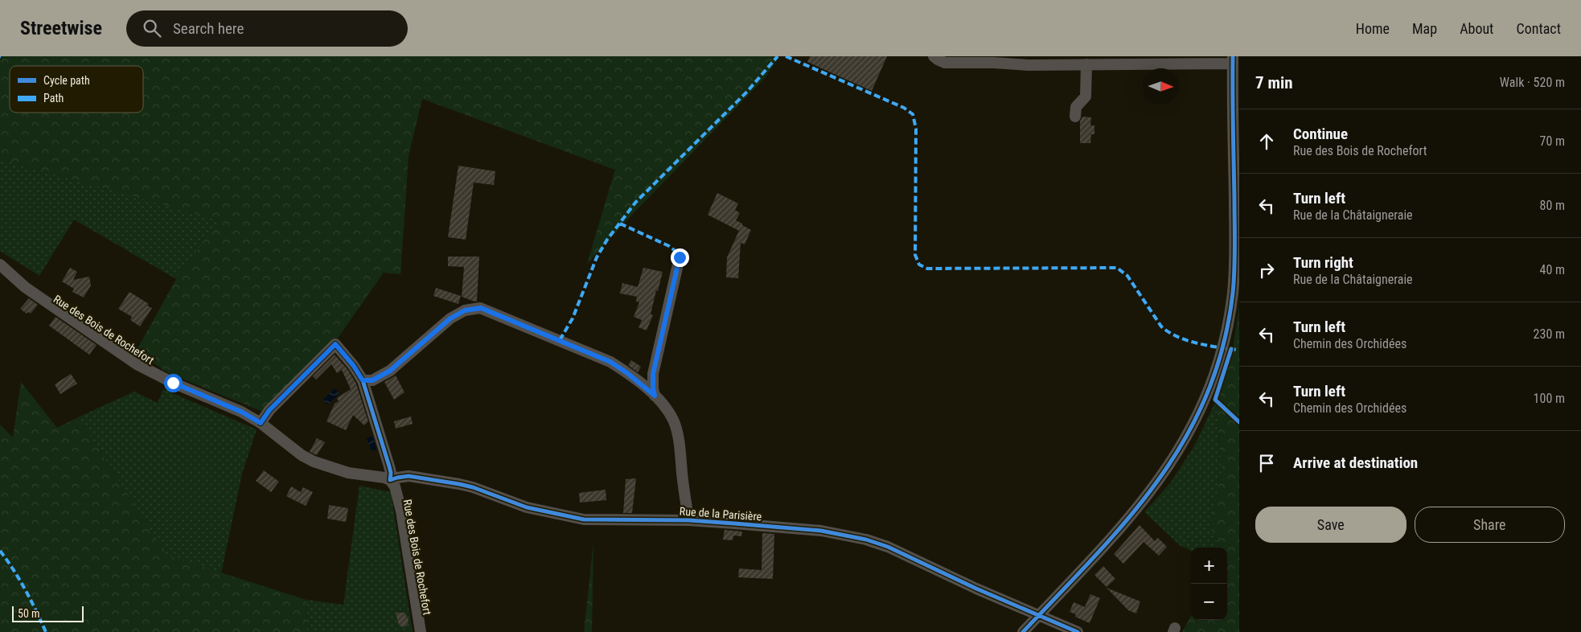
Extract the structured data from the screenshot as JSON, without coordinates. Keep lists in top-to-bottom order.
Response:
{
  "streets": {
    "street": ["Rue des Bois de Rochefort", "Rue de la Parisière"]
  },
  "crossings": [
    ["Rue des Bois de Rochefort", "Rue de la Parisière"]
  ],
  "legend": ["Cycle path", "Path"],
  "scale_bar": "50 m",
  "north": "right",
  "page": {
    "header": "Streetwise",
    "search": "Search here",
    "nav": [
      "Home",
      "Map",
      "About",
      "Contact"
    ],
    "heading": ["7 min", "Walk · 520 m"],
    "list": [
      ["Continue", "Rue des Bois de Rochefort", "70 m"],
      ["Turn left", "Rue de la Châtaigneraie", "80 m"],
      ["Turn right", "Rue de la Châtaigneraie", "40 m"],
      ["Turn left", "Chemin des Orchidées", "230 m"],
      ["Turn left", "Chemin des Orchidées", "100 m"],
      "Arrive at destination"
    ],
    "buttons": ["Save", "Share"],
    "map_buttons": ["+", "−"],
    "scale": "50 m"
  }
}
